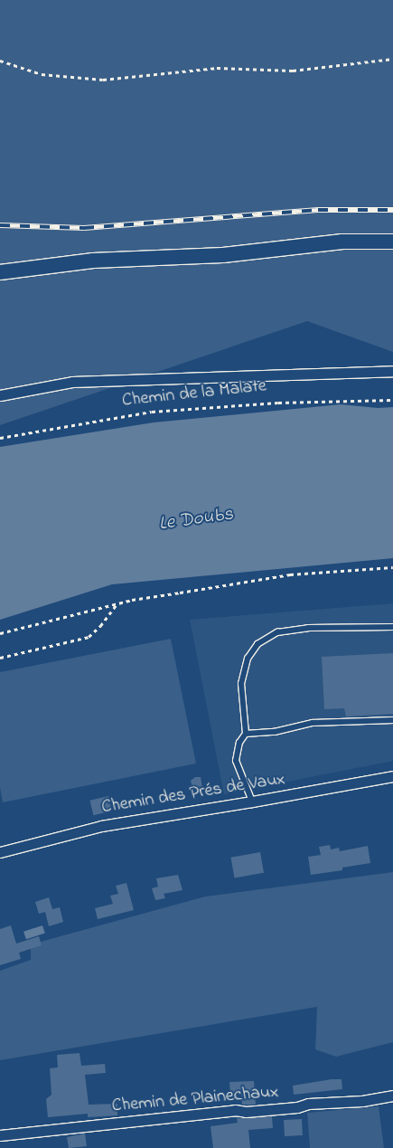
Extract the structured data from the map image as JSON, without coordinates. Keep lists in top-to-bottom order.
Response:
{
  "streets": {
    "street": ["Chemin de la Malate", "Chemin des Prés de Vaux", "Chemin de Plainechaux"]
  },
  "water": ["Le Doubs"]
}
